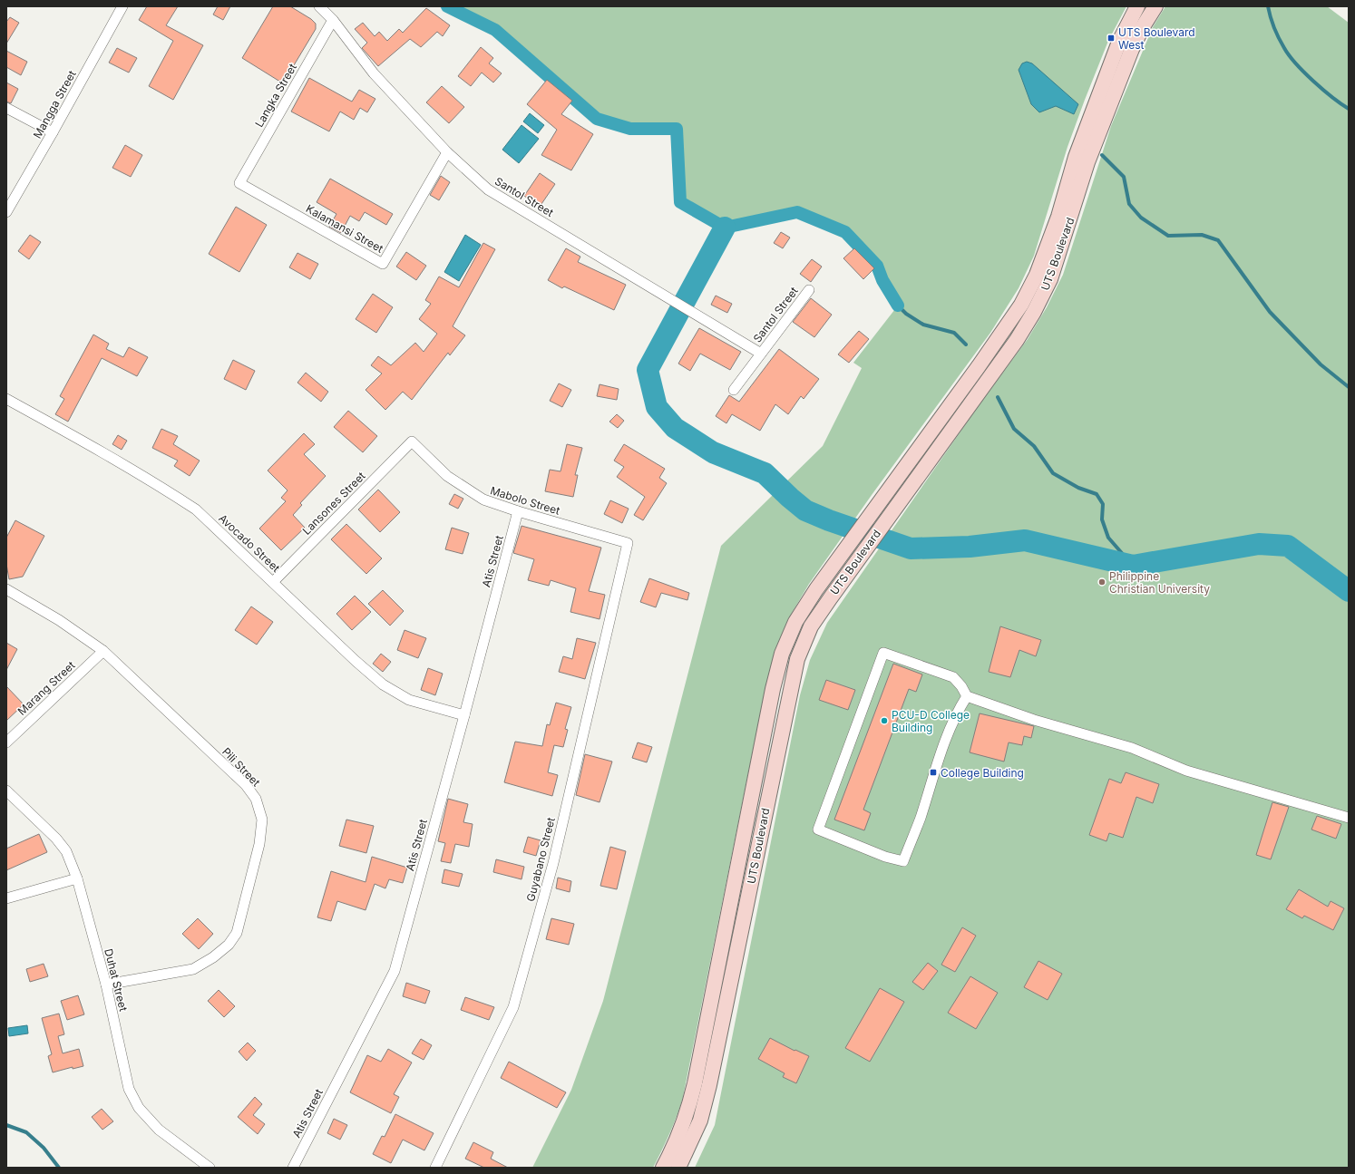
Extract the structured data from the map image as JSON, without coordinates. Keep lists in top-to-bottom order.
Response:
{
  "streets": {
    "main road": ["UTS Boulevard"],
    "street": [
      "Langka Street",
      "Mangga Street",
      "Santol Street",
      "Kalamansi Street",
      "Mabolo Street",
      "Lansones Street",
      "Avocado Street",
      "Atis Street",
      "Marang Street",
      "Pili Street",
      "Guyabano Street",
      "Duhat Street"
    ]
  },
  "crossings": [
    ["Langka Street", "Santol Street"],
    ["Langka Street", "Kalamansi Street"],
    ["Santol Street", "Kalamansi Street"],
    ["Mabolo Street", "Lansones Street"],
    ["Mabolo Street", "Atis Street"],
    ["Mabolo Street", "Guyabano Street"],
    ["Lansones Street", "Avocado Street"],
    ["Avocado Street", "Atis Street"],
    ["Marang Street", "Pili Street"],
    ["Pili Street", "Duhat Street"]
  ],
  "places": {
    "transit": ["UTS Boulevard West", "College Building"],
    "other": ["Philippine Christian University", "PCU-D College Building"]
  }
}
